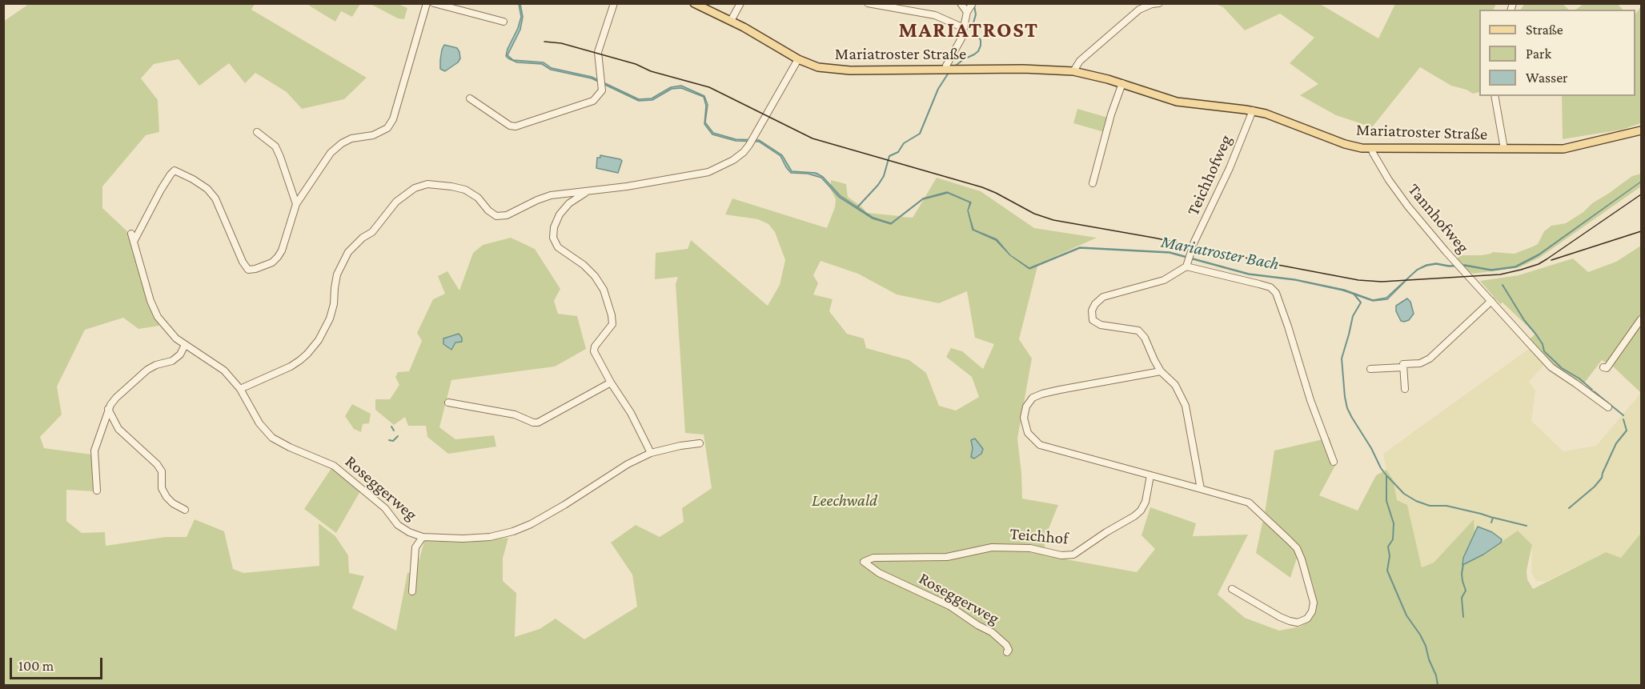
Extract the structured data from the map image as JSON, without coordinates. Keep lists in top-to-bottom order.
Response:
{
  "streets": {
    "main road": ["Mariatroster Straße"],
    "street": [
      "Teichhofweg",
      "Tannhofweg",
      "Roseggerweg",
      "Teichhof"
    ]
  },
  "crossings": [
    ["Mariatroster Straße", "Teichhofweg"],
    ["Mariatroster Straße", "Tannhofweg"],
    ["Roseggerweg", "Teichhof"]
  ],
  "districts": ["MARIATROST"],
  "water": ["Mariatroster Bach"],
  "parks": ["Leechwald"],
  "legend": ["Straße", "Park", "Wasser"],
  "scale_bar": "100 m"
}
